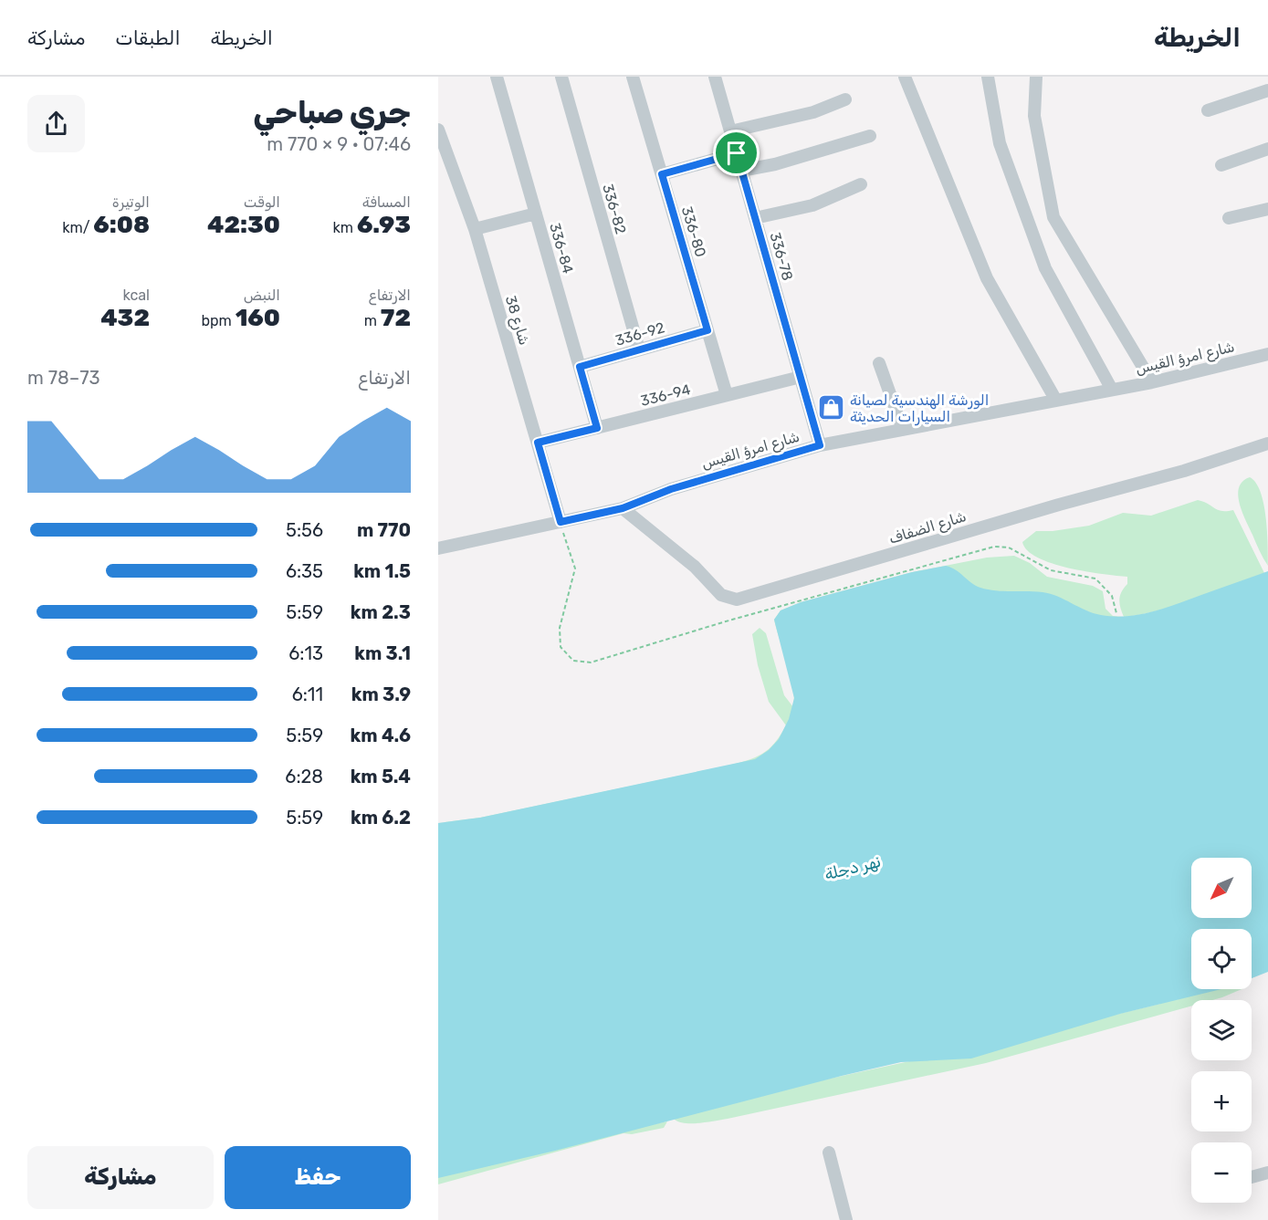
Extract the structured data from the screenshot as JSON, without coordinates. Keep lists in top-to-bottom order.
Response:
{
  "streets": {
    "street": [
      "336-82",
      "336-80",
      "336-84",
      "336-78",
      "شارع 38",
      "336-92",
      "شارع امرؤ القيس",
      "336-94",
      "شارع الضفاف"
    ]
  },
  "crossings": [
    ["336-82", "336-92"],
    ["336-80", "336-92"],
    ["336-80", "336-94"],
    ["336-84", "336-92"],
    ["336-84", "336-94"],
    ["336-78", "شارع امرؤ القيس"],
    ["336-78", "336-94"],
    ["شارع 38", "شارع امرؤ القيس"],
    ["شارع 38", "336-94"],
    ["شارع امرؤ القيس", "شارع الضفاف"]
  ],
  "water": ["نهر دجلة"],
  "places": {
    "shop": ["الورشة الهندسية لصيانة السيارات الحديثة"]
  },
  "north": "bottom left",
  "page": {
    "header": "الخريطة",
    "nav": ["الخريطة", "الطبقات", "مشاركة"],
    "heading": ["جري صباحي", "07:46 · 9 × 770 m"],
    "stats": [
      ["المسافة", "6.93 km"],
      ["الوقت", "42:30"],
      ["الوتيرة", "6:08 /km"],
      ["الارتفاع", "72 m"],
      ["النبض", "160 bpm"],
      ["kcal", "432"]
    ],
    "chart": ["الارتفاع", "73–78 m"],
    "list": [
      {
        "name": "770 m",
        "note": "5:56"
      },
      {
        "name": "1.5 km",
        "note": "6:35"
      },
      {
        "name": "2.3 km",
        "note": "5:59"
      },
      {
        "name": "3.1 km",
        "note": "6:13"
      },
      {
        "name": "3.9 km",
        "note": "6:11"
      },
      {
        "name": "4.6 km",
        "note": "5:59"
      },
      {
        "name": "5.4 km",
        "note": "6:28"
      },
      {
        "name": "6.2 km",
        "note": "5:59"
      }
    ],
    "map_buttons": ["+", "−"],
    "buttons": ["حفظ", "مشاركة"]
  }
}
